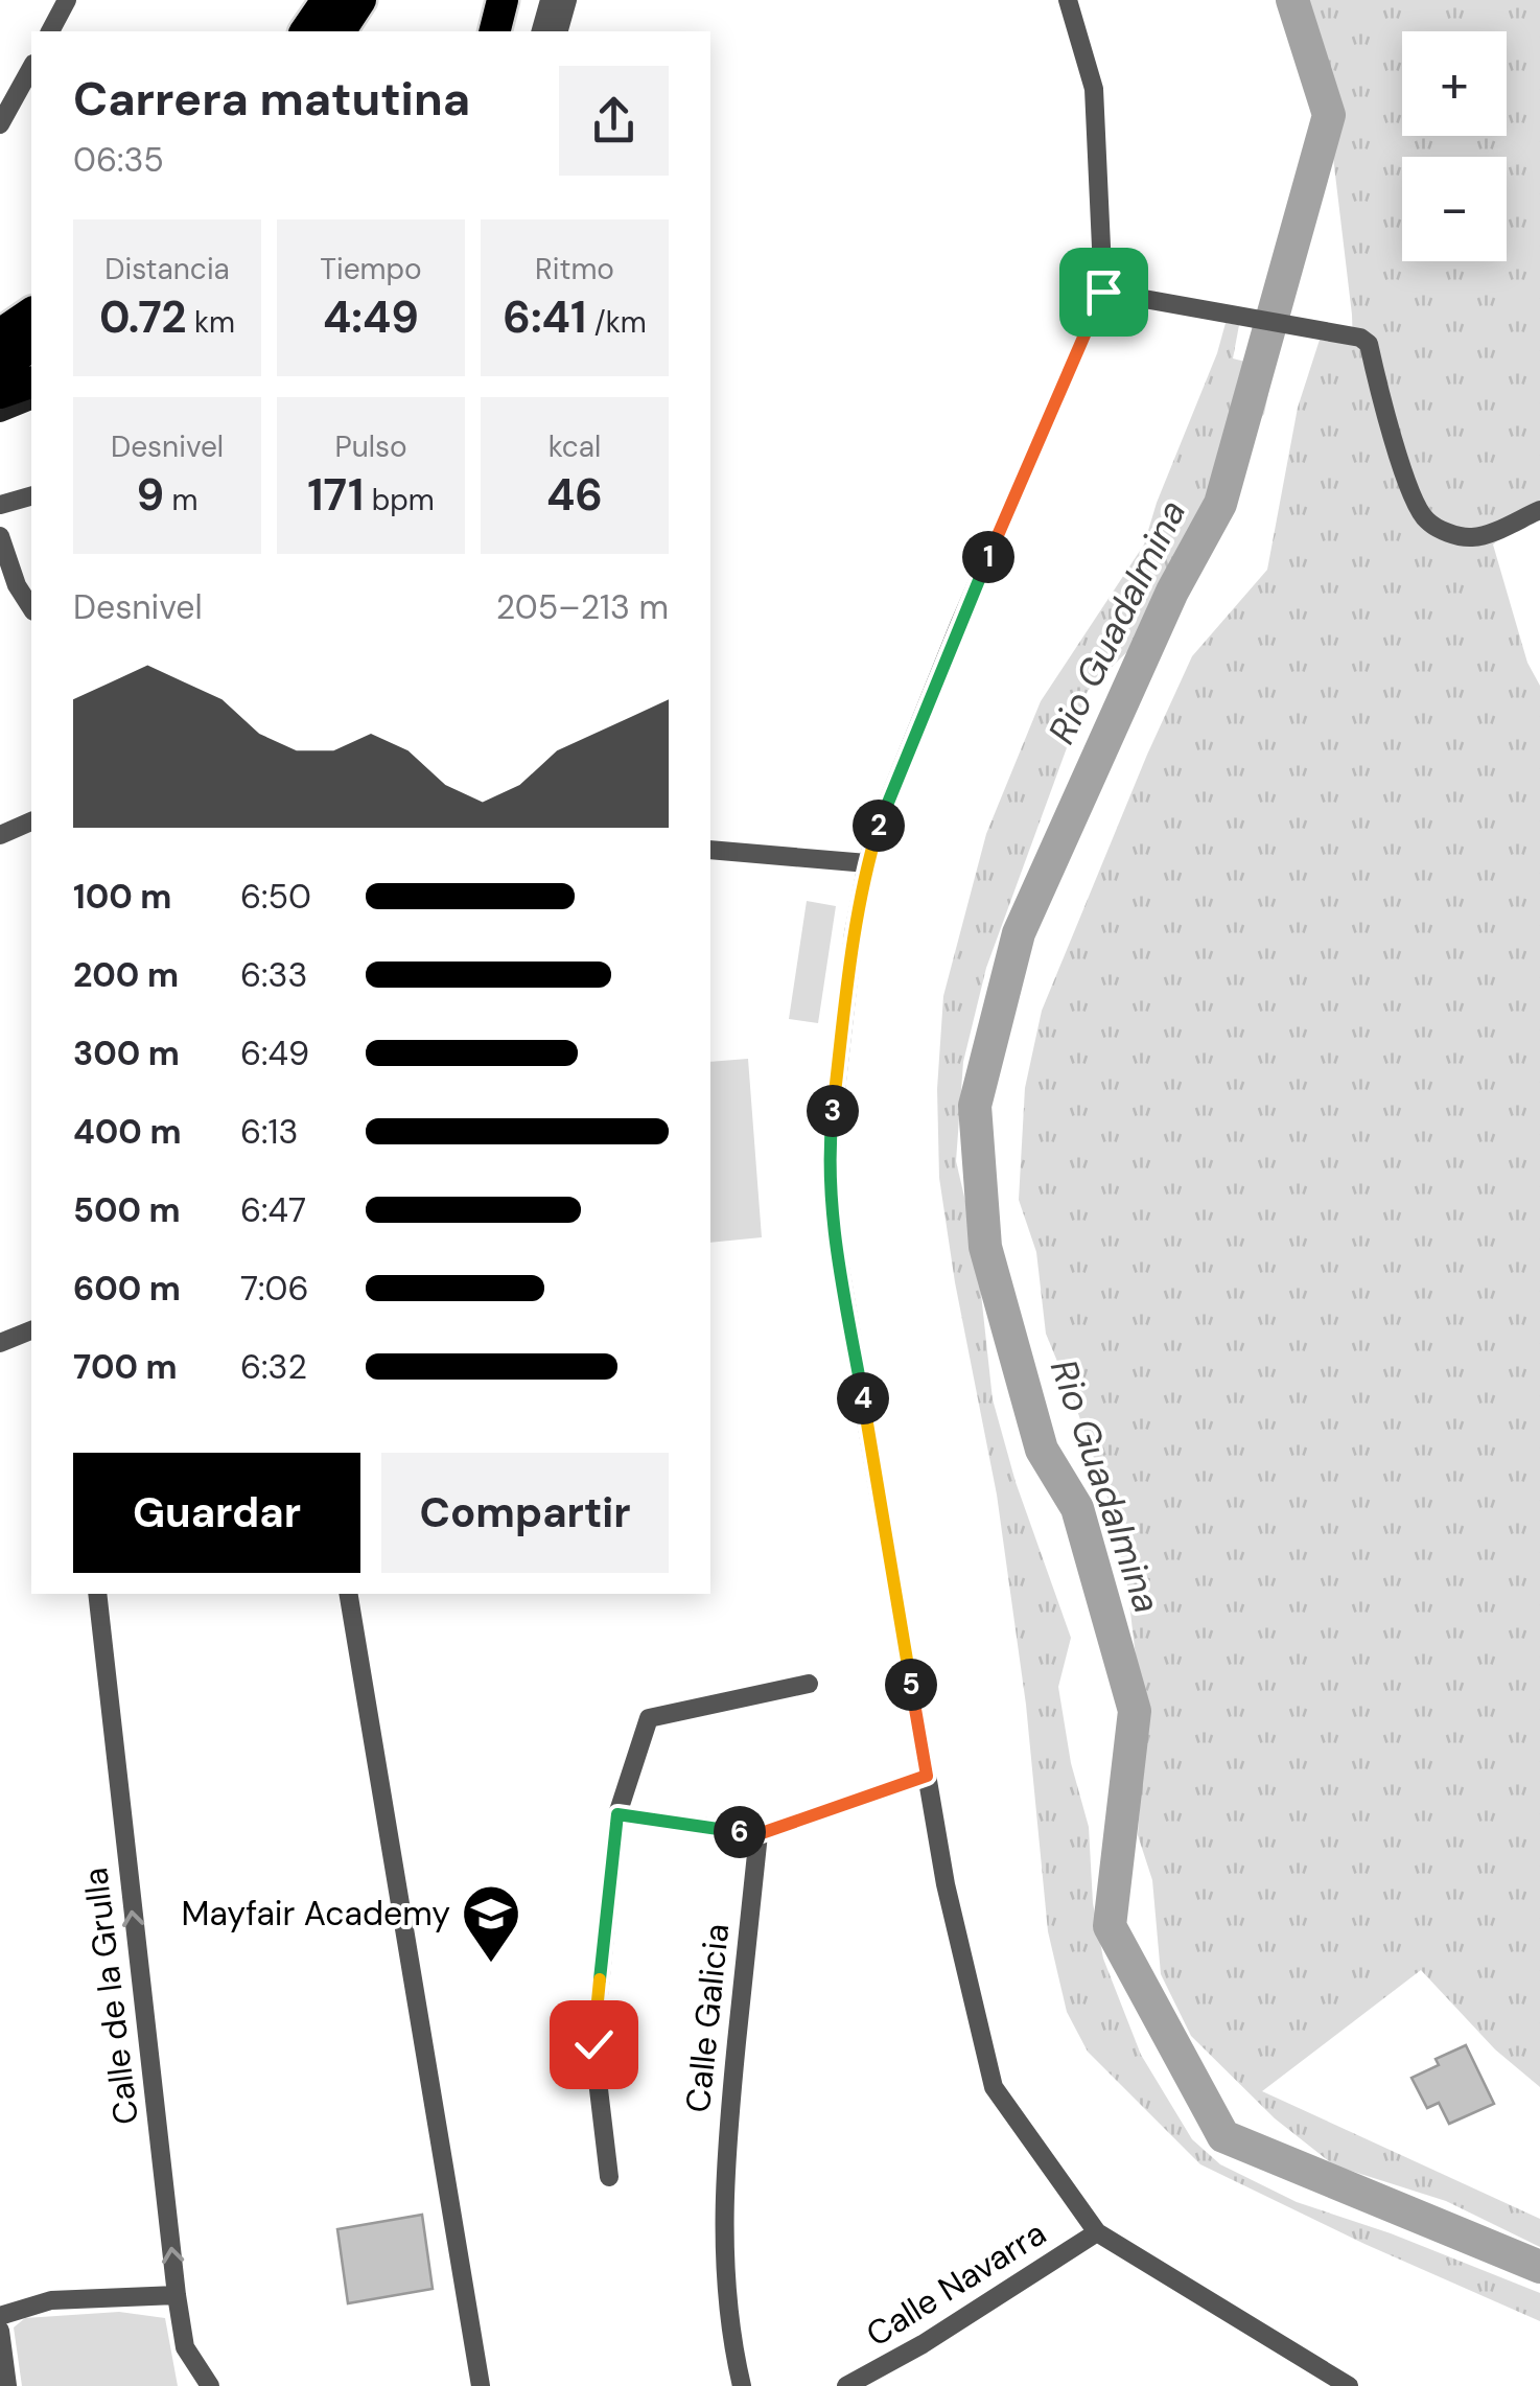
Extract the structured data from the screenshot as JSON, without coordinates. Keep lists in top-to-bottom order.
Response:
{
  "streets": {
    "street": ["Calle de la Grulla", "Calle Galicia", "Calle Navarra"]
  },
  "one_way": ["Calle de la Grulla"],
  "water": ["Rio Guadalmina"],
  "places": {
    "school or university": ["Mayfair Academy"]
  },
  "page": {
    "map_buttons": ["+", "−"],
    "heading": ["Carrera matutina", "06:35"],
    "stats": [
      ["Distancia", "0.72 km"],
      ["Tiempo", "4:49"],
      ["Ritmo", "6:41 /km"],
      ["Desnivel", "9 m"],
      ["Pulso", "171 bpm"],
      ["kcal", "46"]
    ],
    "pins": [
      "1",
      "2",
      "3",
      "4",
      "5",
      "6"
    ],
    "chart": ["Desnivel", "205–213 m"],
    "list": [
      {
        "name": "100 m",
        "note": "6:50"
      },
      {
        "name": "200 m",
        "note": "6:33"
      },
      {
        "name": "300 m",
        "note": "6:49"
      },
      {
        "name": "400 m",
        "note": "6:13"
      },
      {
        "name": "500 m",
        "note": "6:47"
      },
      {
        "name": "600 m",
        "note": "7:06"
      },
      {
        "name": "700 m",
        "note": "6:32"
      }
    ],
    "buttons": ["Guardar", "Compartir"]
  }
}
